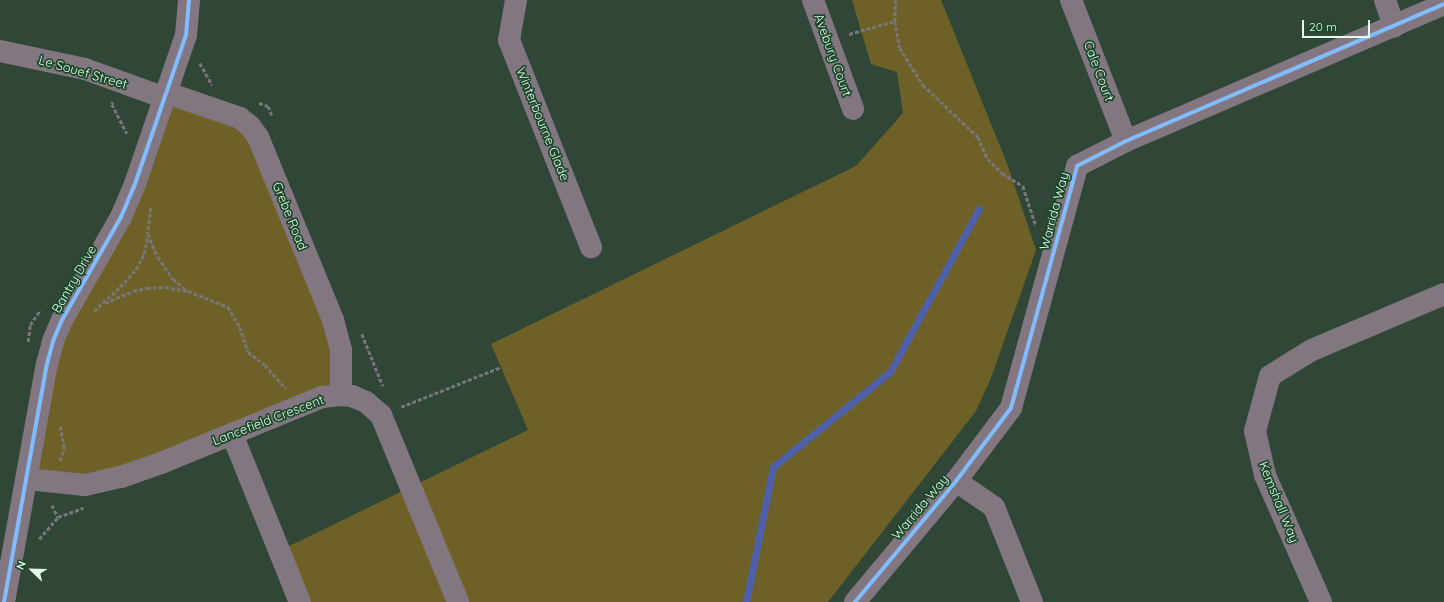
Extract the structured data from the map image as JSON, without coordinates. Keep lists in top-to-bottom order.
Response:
{
  "streets": {
    "street": [
      "Avebury Court",
      "Cale Court",
      "Le Souef Street",
      "Winterbourne Glade",
      "Warrida Way",
      "Grebe Road",
      "Bantry Drive",
      "Lancefield Crescent",
      "Kemshall Way"
    ]
  },
  "crossings": [
    ["Cale Court", "Warrida Way"],
    ["Le Souef Street", "Grebe Road"],
    ["Le Souef Street", "Bantry Drive"],
    ["Grebe Road", "Bantry Drive"],
    ["Grebe Road", "Lancefield Crescent"],
    ["Bantry Drive", "Lancefield Crescent"]
  ],
  "scale_bar": "20 m",
  "north": "top left"
}
